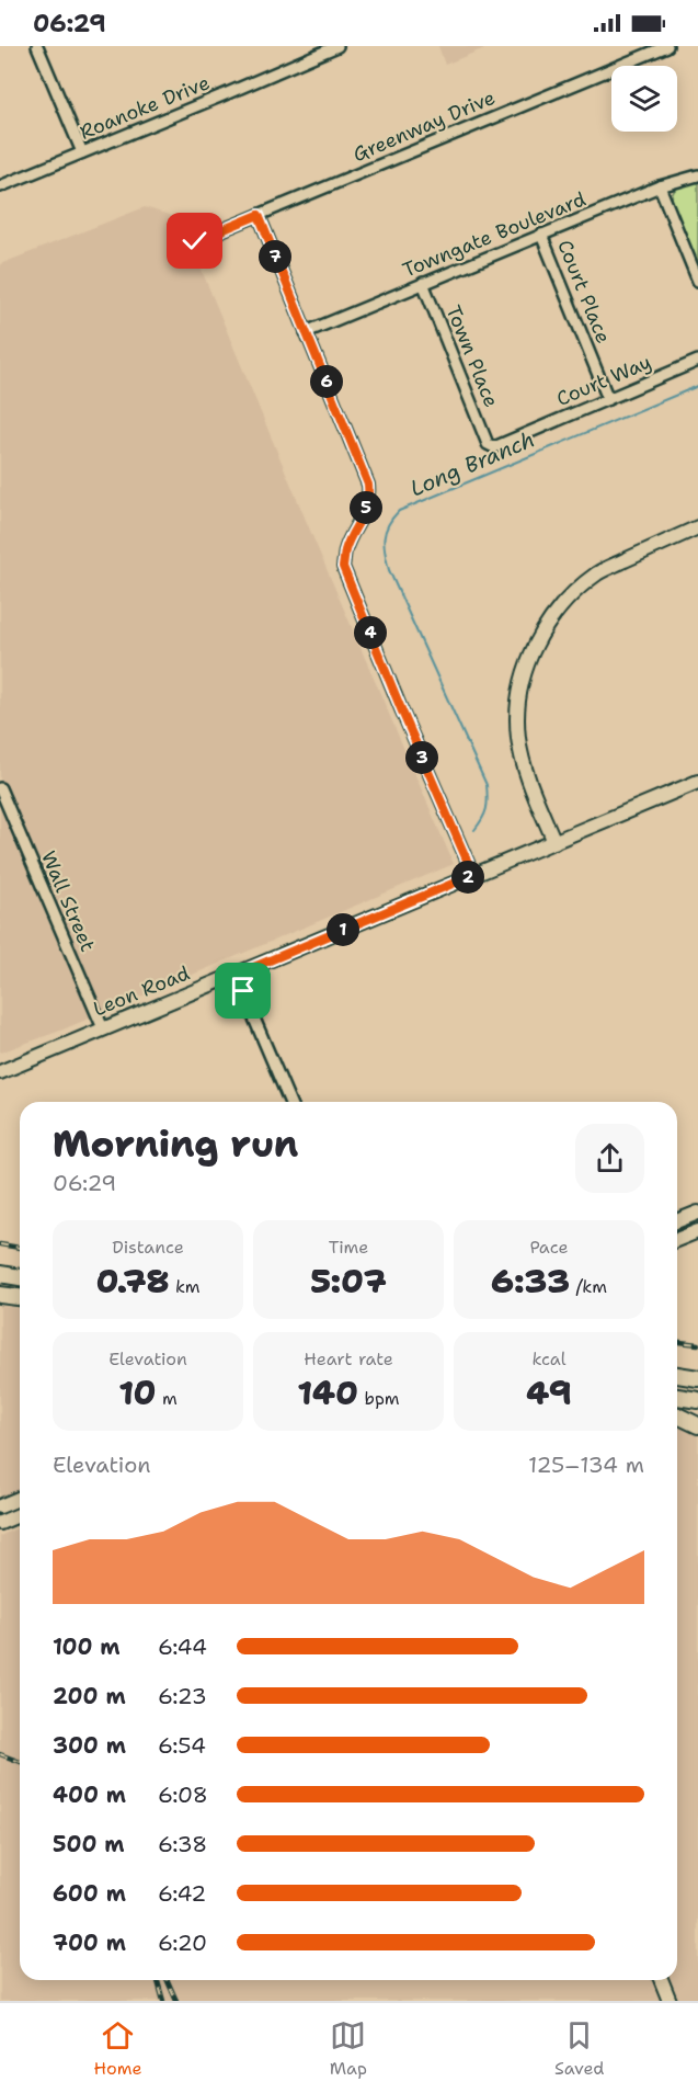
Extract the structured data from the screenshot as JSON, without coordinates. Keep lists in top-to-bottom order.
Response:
{
  "streets": {
    "street": [
      "Roanoke Drive",
      "Greenway Drive",
      "Towngate Boulevard",
      "Court Place",
      "Town Place",
      "Court Way",
      "Wall Street",
      "Leon Road"
    ]
  },
  "crossings": [
    ["Towngate Boulevard", "Court Place"],
    ["Towngate Boulevard", "Town Place"],
    ["Court Place", "Court Way"],
    ["Town Place", "Court Way"],
    ["Wall Street", "Leon Road"]
  ],
  "water": ["Long Branch"],
  "page": {
    "status": "06:29",
    "pins": [
      "7",
      "6",
      "5",
      "4",
      "3",
      "2",
      "1"
    ],
    "heading": ["Morning run", "06:29"],
    "stats": [
      ["Distance", "0.78 km"],
      ["Time", "5:07"],
      ["Pace", "6:33 /km"],
      ["Elevation", "10 m"],
      ["Heart rate", "140 bpm"],
      ["kcal", "49"]
    ],
    "chart": ["Elevation", "125–134 m"],
    "list": [
      {
        "name": "100 m",
        "note": "6:44"
      },
      {
        "name": "200 m",
        "note": "6:23"
      },
      {
        "name": "300 m",
        "note": "6:54"
      },
      {
        "name": "400 m",
        "note": "6:08"
      },
      {
        "name": "500 m",
        "note": "6:38"
      },
      {
        "name": "600 m",
        "note": "6:42"
      },
      {
        "name": "700 m",
        "note": "6:20"
      }
    ],
    "tabs": ["Home", "Map", "Saved"]
  }
}
